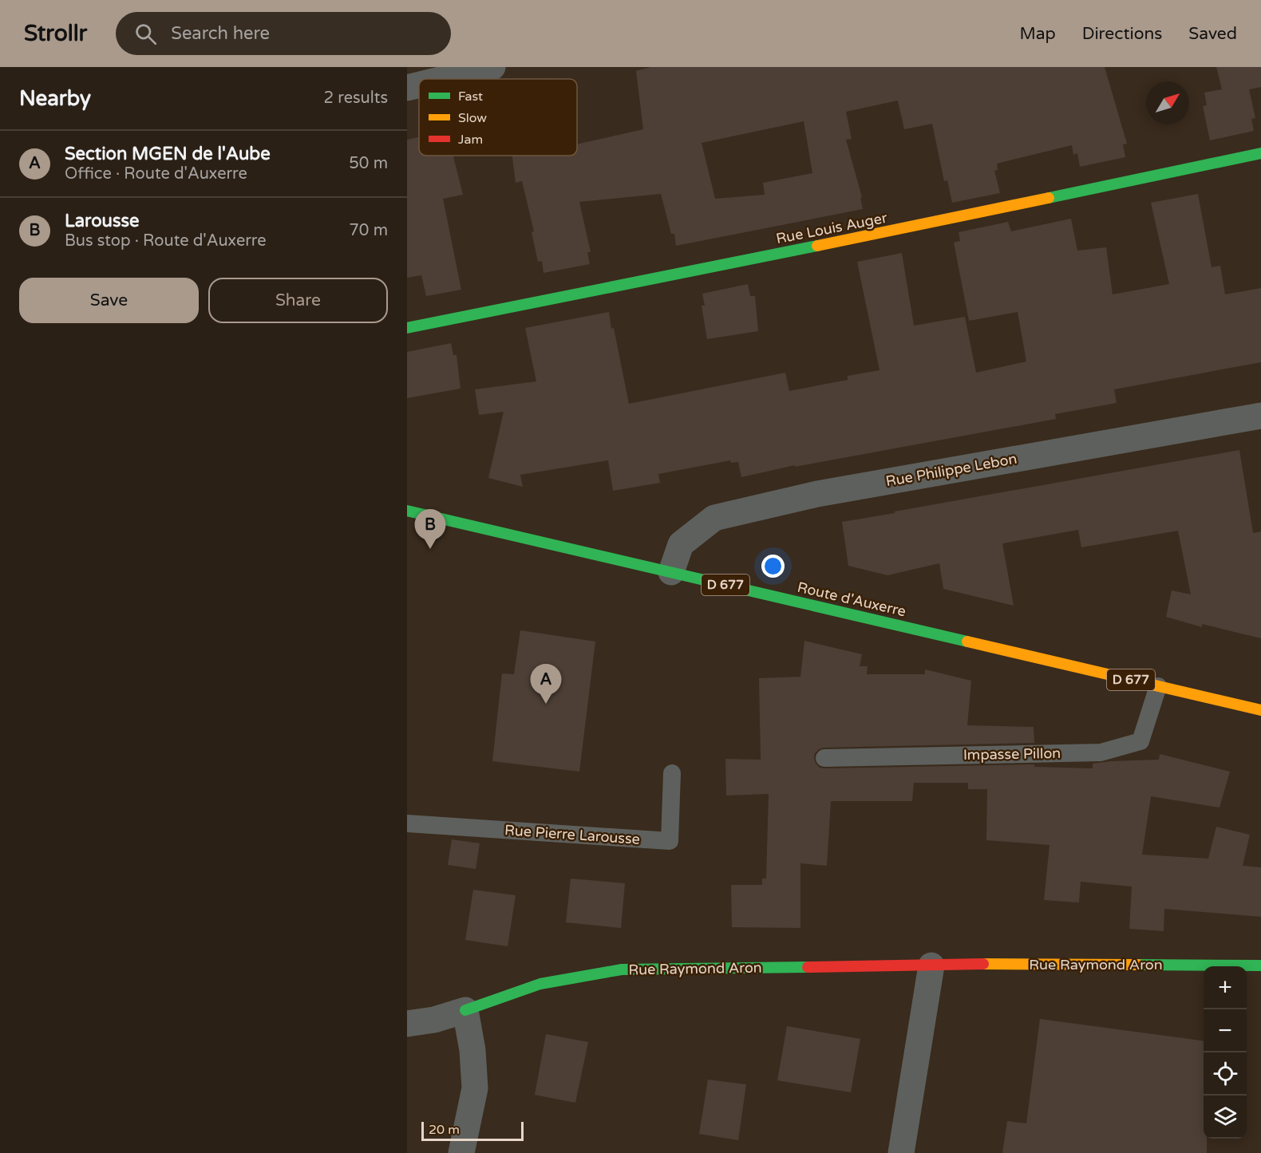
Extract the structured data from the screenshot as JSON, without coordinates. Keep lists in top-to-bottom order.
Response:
{
  "streets": {
    "street": [
      "Rue Louis Auger",
      "Rue Philippe Lebon",
      "D 677",
      "Route d'Auxerre",
      "Rue Raymond Aron"
    ],
    "lane": ["Impasse Pillon", "Rue Pierre Larousse"]
  },
  "crossings": [
    ["Rue Philippe Lebon", "Route d'Auxerre"],
    ["Route d'Auxerre", "Impasse Pillon"]
  ],
  "legend": ["Fast", "Slow", "Jam"],
  "scale_bar": "20 m",
  "north": "top right",
  "page": {
    "header": "Strollr",
    "search": "Search here",
    "nav": ["Map", "Directions", "Saved"],
    "heading": ["Nearby", "2 results"],
    "list": [
      {
        "mark": "A",
        "name": "Section MGEN de l'Aube",
        "note": "Office · Route d'Auxerre",
        "value": "50 m"
      },
      {
        "mark": "B",
        "name": "Larousse",
        "note": "Bus stop · Route d'Auxerre",
        "value": "70 m"
      }
    ],
    "buttons": ["Save", "Share"],
    "pins": ["B", "A"],
    "map_buttons": ["+", "−"],
    "scale": "20 m"
  }
}
